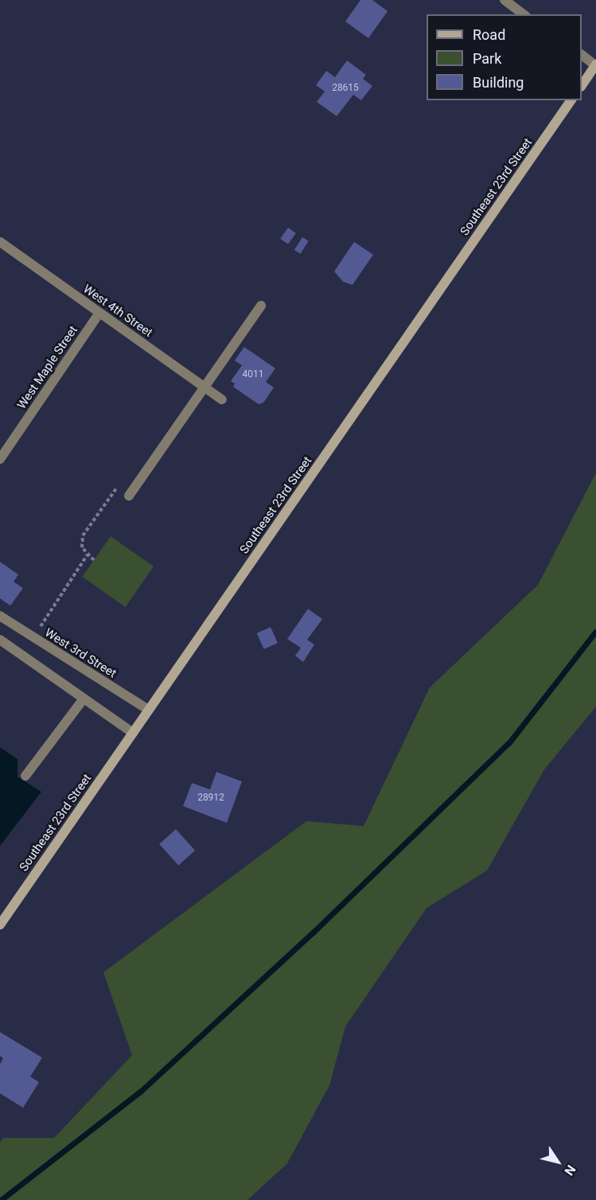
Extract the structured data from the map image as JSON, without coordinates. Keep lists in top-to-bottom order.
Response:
{
  "streets": {
    "street": [
      "Southeast 23rd Street",
      "West 4th Street",
      "West Maple Street",
      "West 3rd Street"
    ]
  },
  "crossings": [
    ["Southeast 23rd Street", "West 3rd Street"],
    ["West 4th Street", "West Maple Street"]
  ],
  "house_numbers": ["28615", "4011", "28912"],
  "legend": ["Road", "Park", "Building"],
  "north": "bottom right"
}
